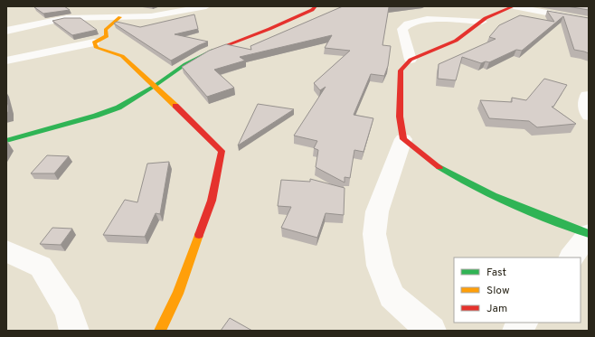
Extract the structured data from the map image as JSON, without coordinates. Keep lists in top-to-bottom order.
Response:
{
  "legend": ["Fast", "Slow", "Jam"]
}
